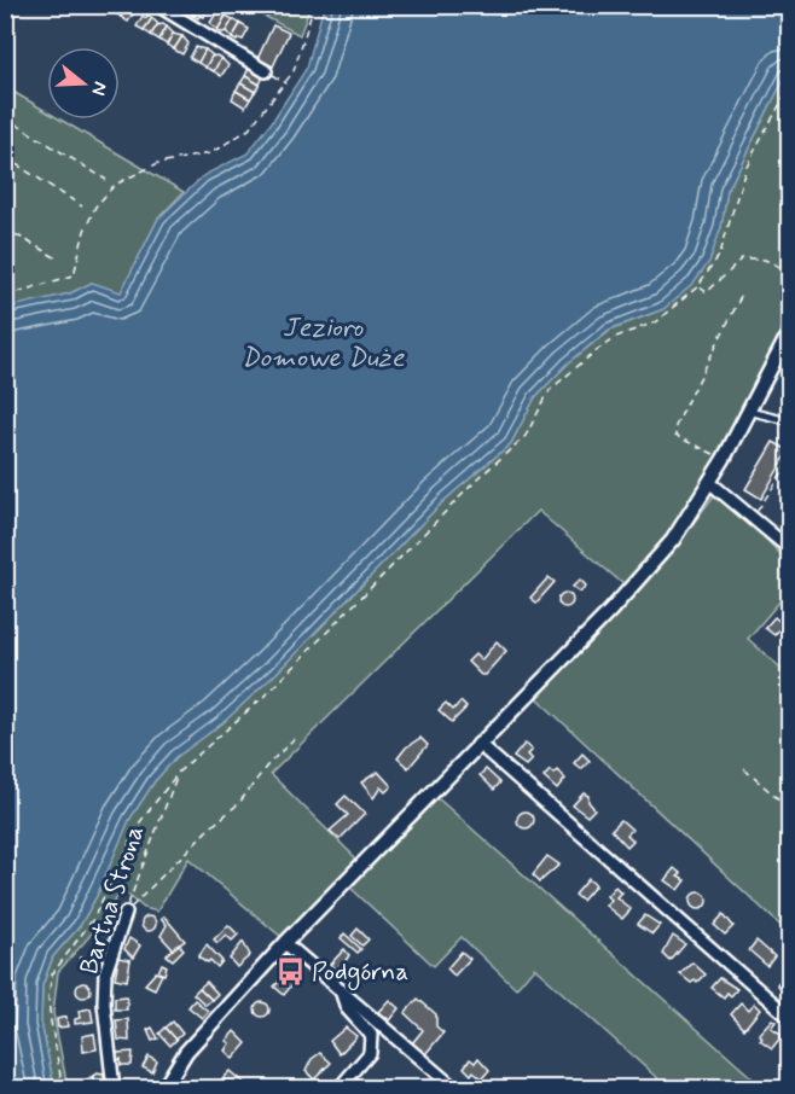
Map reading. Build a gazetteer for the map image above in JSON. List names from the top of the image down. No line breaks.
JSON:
{"streets":{"street":["Bartna Strona"]},"water":["Jezioro Domowe Duże"],"places":{"bus stop":["Podgórna"]},"north":"right"}
